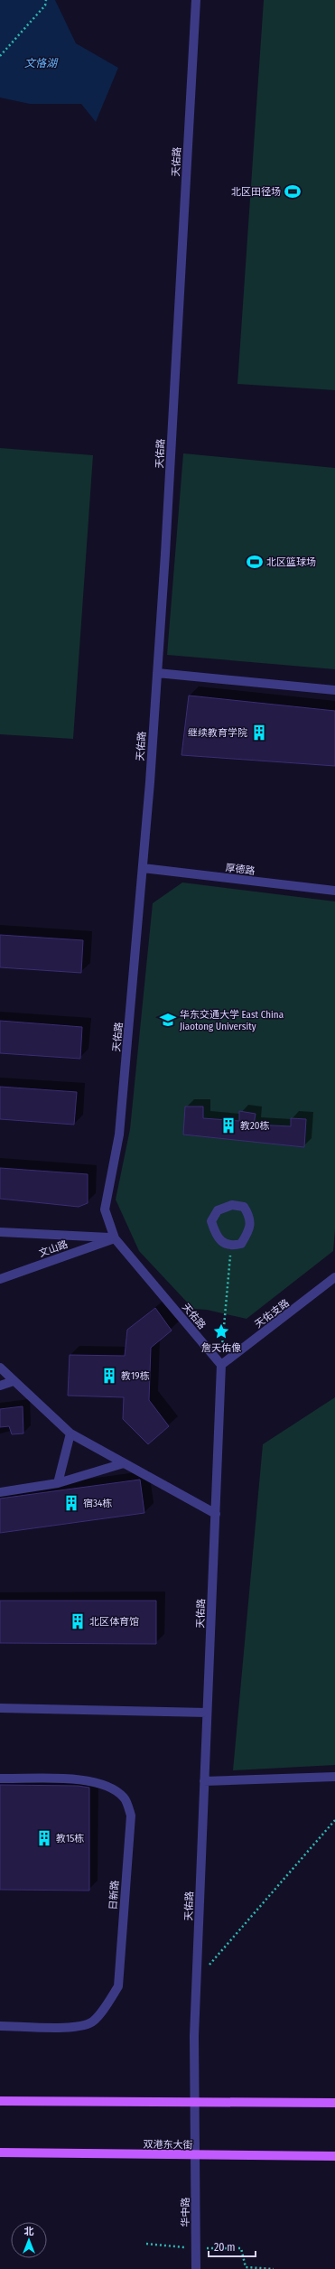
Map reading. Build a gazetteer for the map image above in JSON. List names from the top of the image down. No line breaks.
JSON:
{"streets":{"main road":["双港东大街"],"street":["天佑路","厚德路","文山路","天佑支路","日新路","华中路"]},"crossings":[["天佑路","厚德路"],["天佑路","文山路"],["天佑路","天佑支路"],["天佑路","华中路"],["双港东大街","华中路"]],"water":["文恪湖"],"places":{"sports":["北区田径场","北区篮球场"],"building":["继续教育学院","教20栋","教19栋","宿34栋","北区体育馆","教15栋"],"school or university":["华东交通大学 East China Jiaotong University"],"place":["詹天佑像"]},"scale_bar":"20 m","north":"top"}
